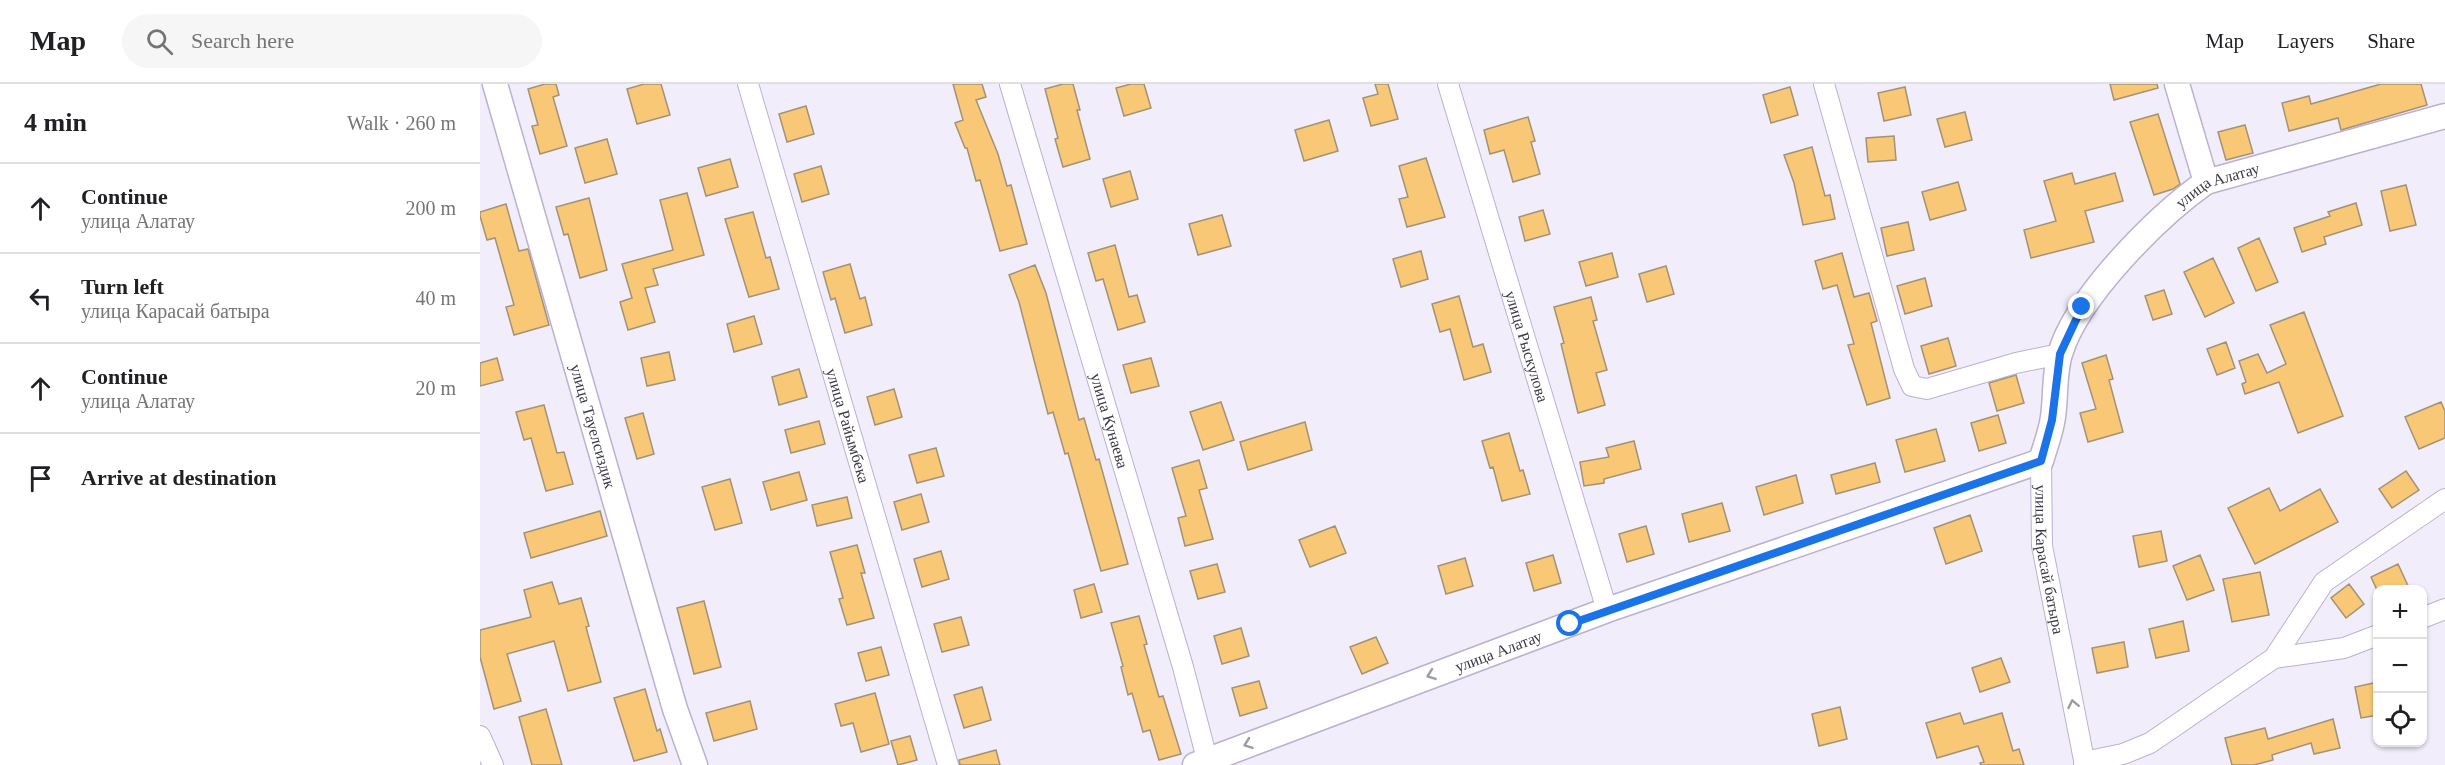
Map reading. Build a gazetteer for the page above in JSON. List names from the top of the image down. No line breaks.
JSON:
{"streets":{"street":["улица Алатау","улица Рыскулова","улица Кунаева","улица Тауелсиздик","улица Райымбека","улица Карасай батыра"]},"crossings":[["улица Алатау","улица Рыскулова"],["улица Алатау","улица Кунаева"],["улица Алатау","улица Карасай батыра"]],"one_way":["улица Карасай батыра"],"page":{"header":"Map","search":"Search here","nav":["Map","Layers","Share"],"heading":["4 min","Walk · 260 m"],"list":[["Continue","улица Алатау","200 m"],["Turn left","улица Карасай батыра","40 m"],["Continue","улица Алатау","20 m"],"Arrive at destination"],"map_buttons":["+","−"]}}
